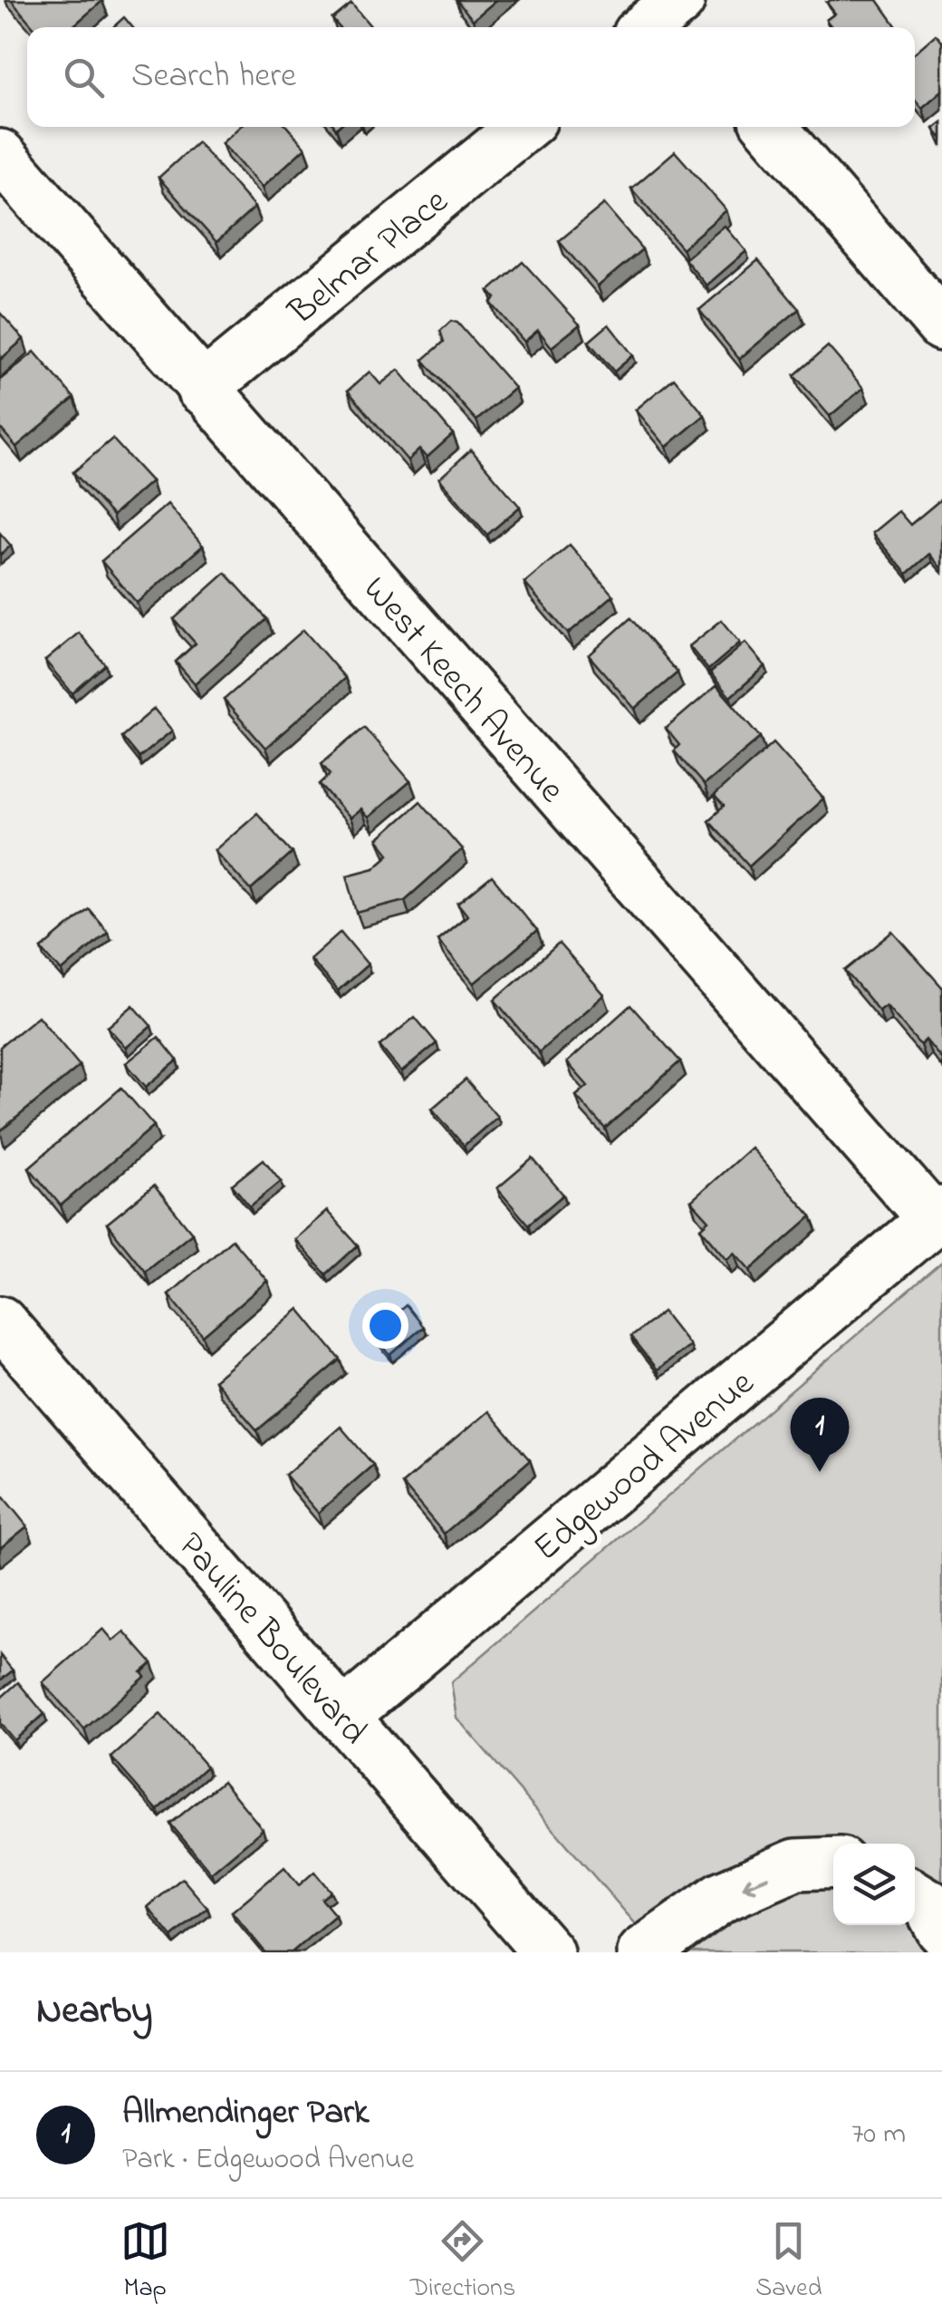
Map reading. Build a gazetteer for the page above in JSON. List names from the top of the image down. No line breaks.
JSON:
{"streets":{"street":["Belmar Place","West Keech Avenue","Edgewood Avenue","Pauline Boulevard"]},"crossings":[["Belmar Place","West Keech Avenue"],["West Keech Avenue","Edgewood Avenue"],["Edgewood Avenue","Pauline Boulevard"]],"page":{"search":"Search here","pins":"1","heading":"Nearby","list":[{"mark":"1","name":"Allmendinger Park","note":"Park · Edgewood Avenue","value":"70 m"}],"nav":["Map","Directions","Saved"]}}
